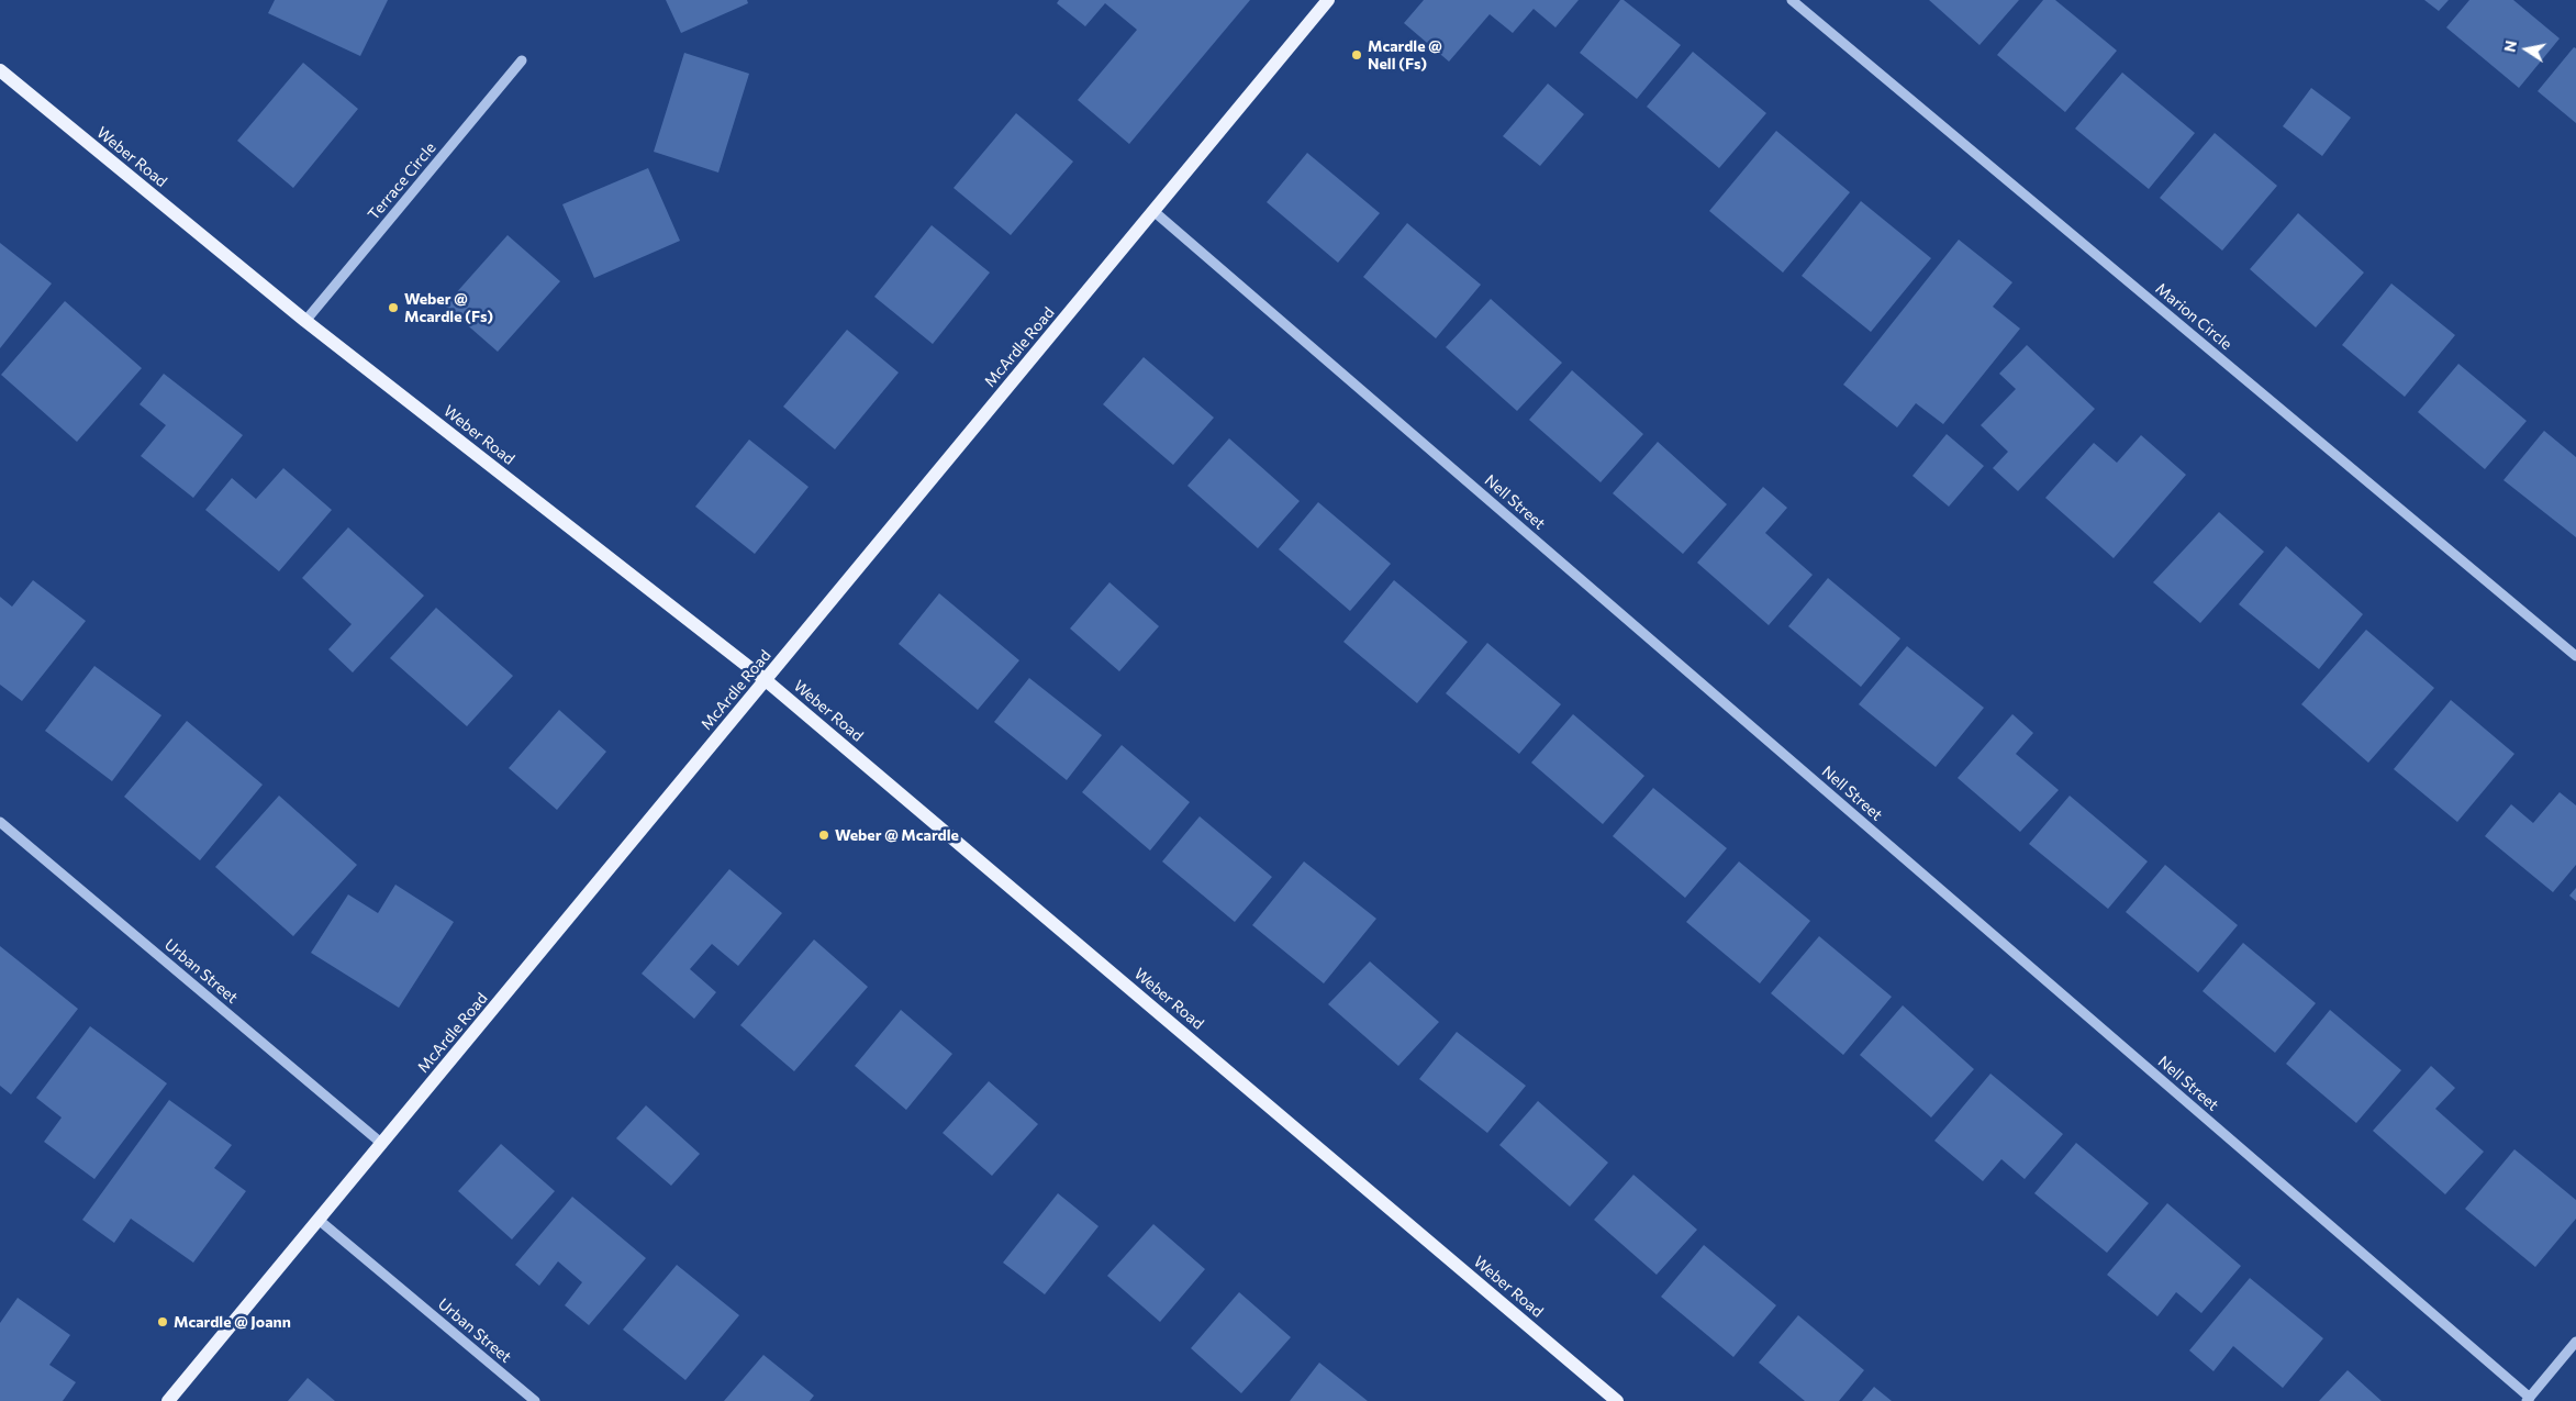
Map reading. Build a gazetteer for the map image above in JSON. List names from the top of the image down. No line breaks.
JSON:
{"streets":{"main road":["Weber Road","McArdle Road"],"street":["Terrace Circle","Marion Circle","Nell Street","Urban Street"]},"crossings":[["Weber Road","Terrace Circle"],["Weber Road","McArdle Road"],["McArdle Road","Nell Street"],["McArdle Road","Urban Street"]],"places":["Mcardle @ Nell (Fs)","Weber @ Mcardle (Fs)","Weber @ Mcardle","Mcardle @ Joann"],"north":"left"}
